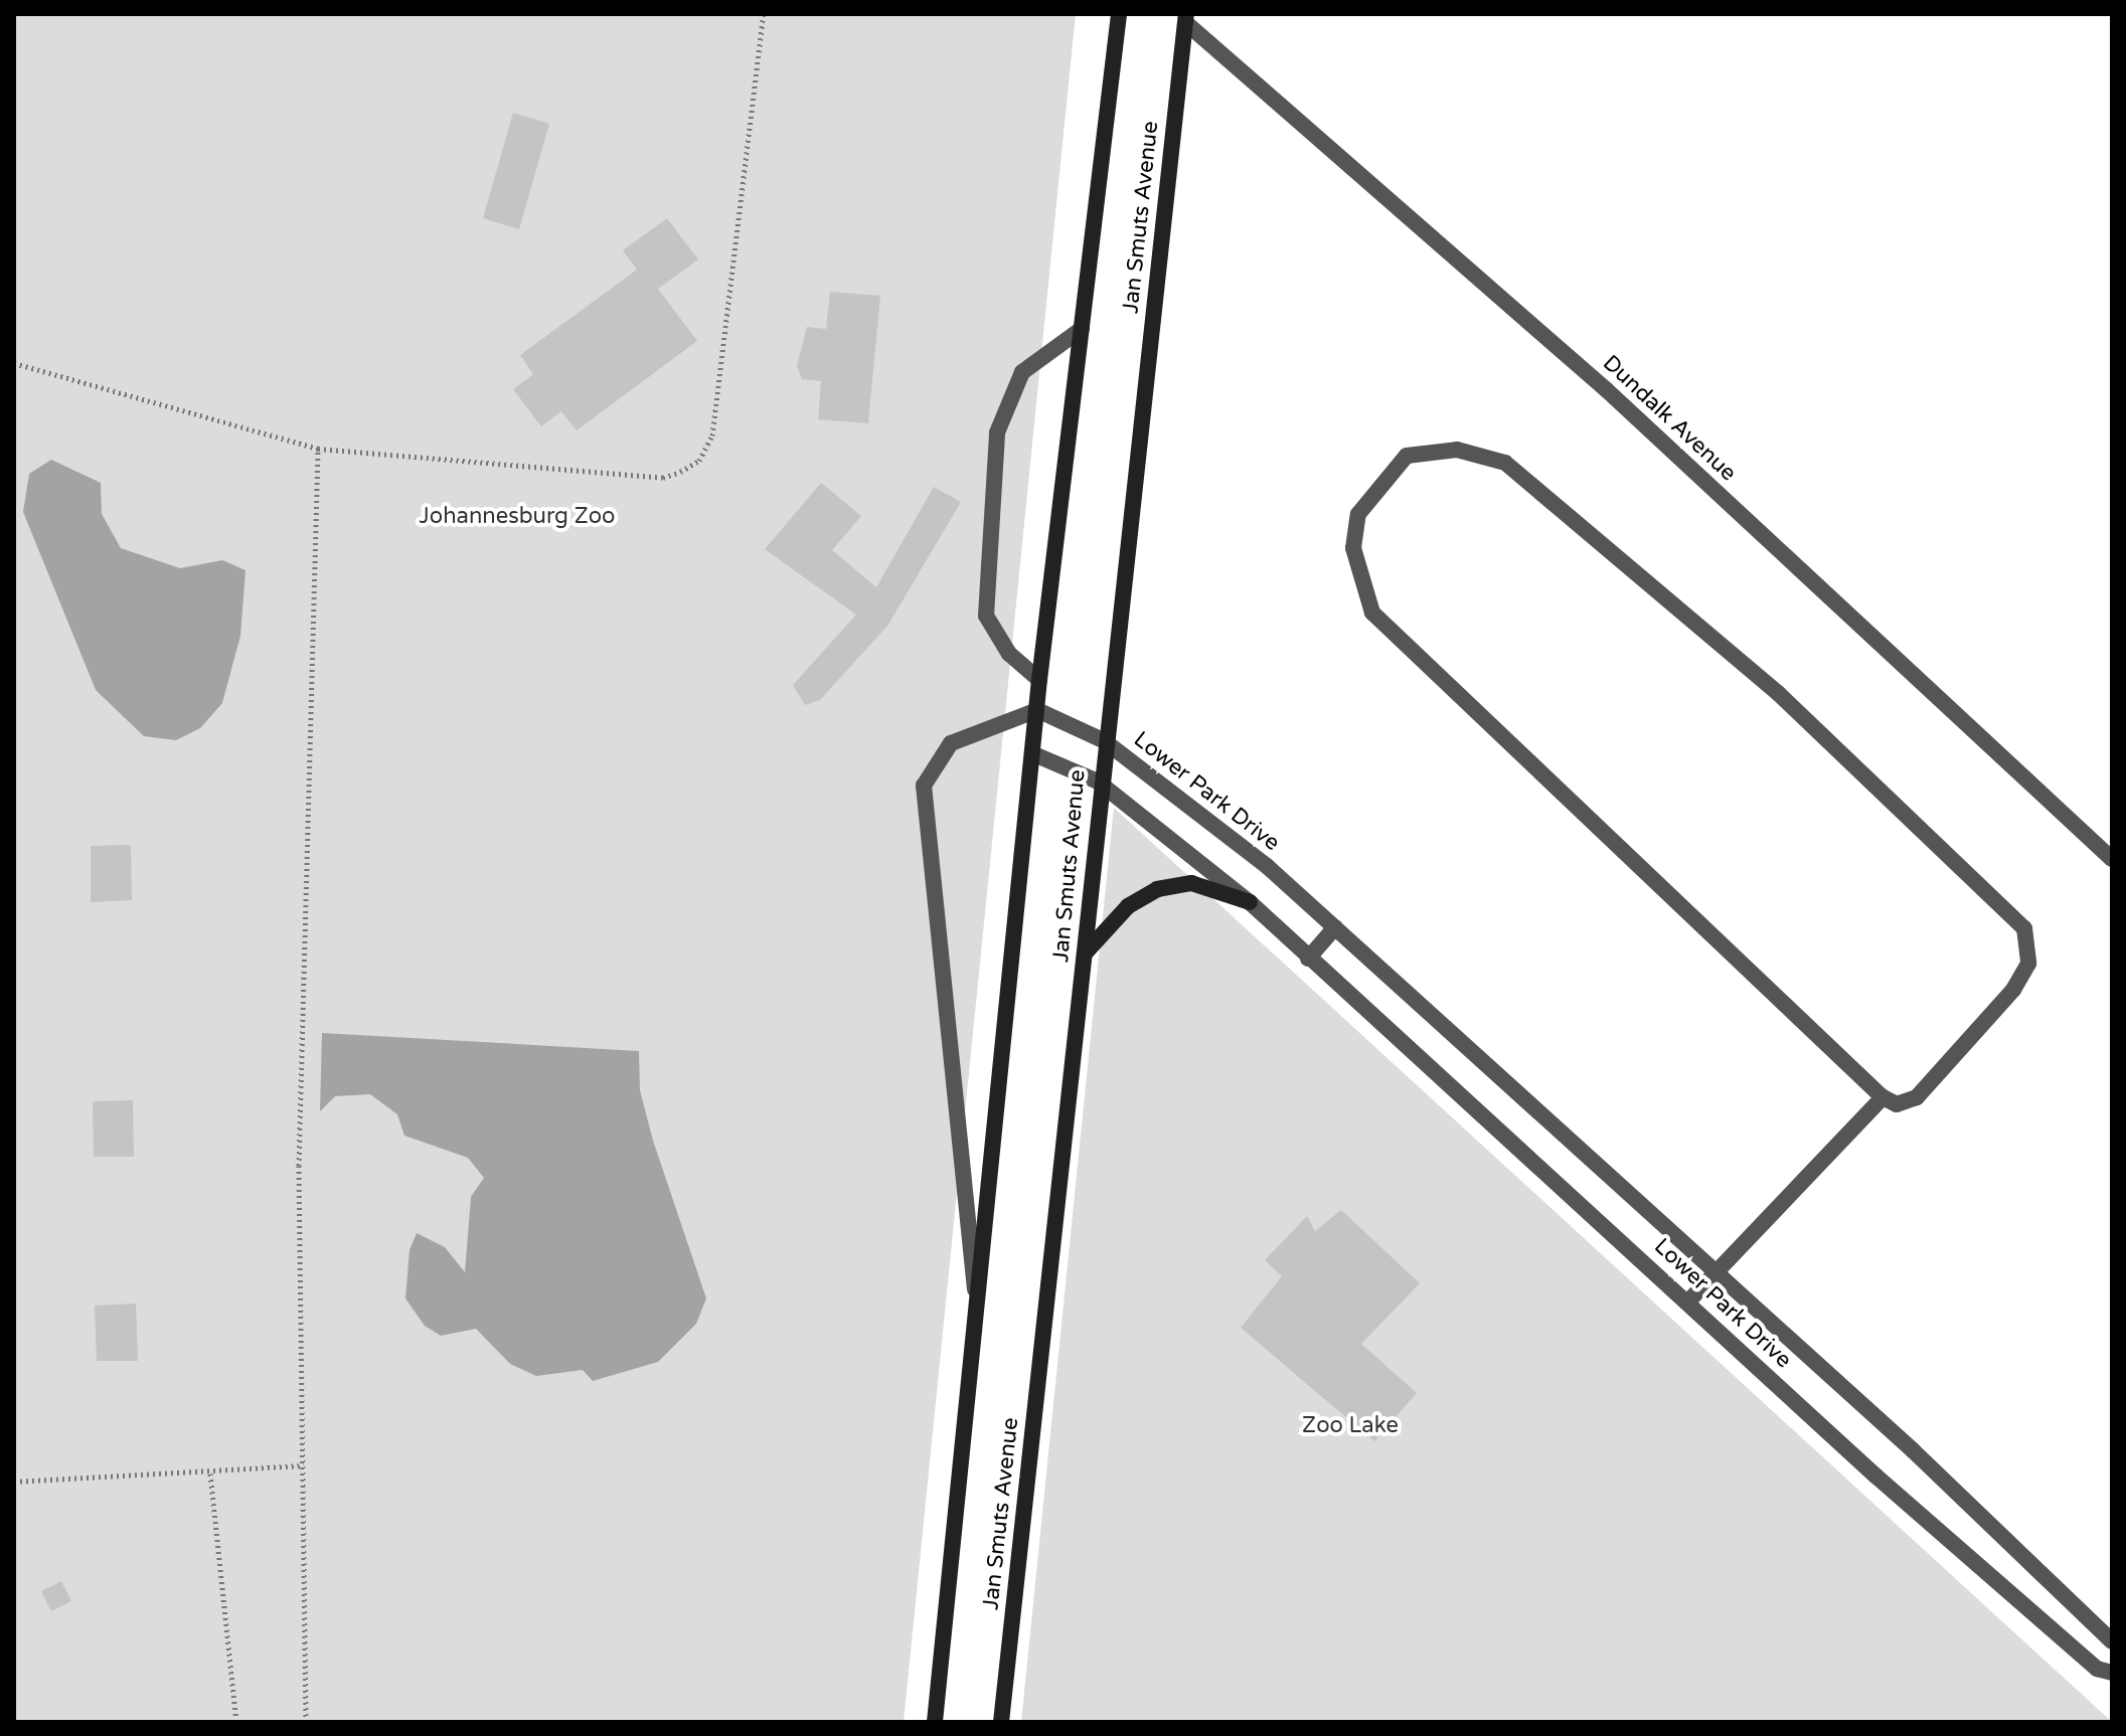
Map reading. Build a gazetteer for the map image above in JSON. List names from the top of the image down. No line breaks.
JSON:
{"streets":{"main road":["Jan Smuts Avenue"],"street":["Dundalk Avenue","Lower Park Drive"]},"crossings":[["Jan Smuts Avenue","Dundalk Avenue"],["Jan Smuts Avenue","Lower Park Drive"]],"parks":["Johannesburg Zoo","Zoo Lake"]}
